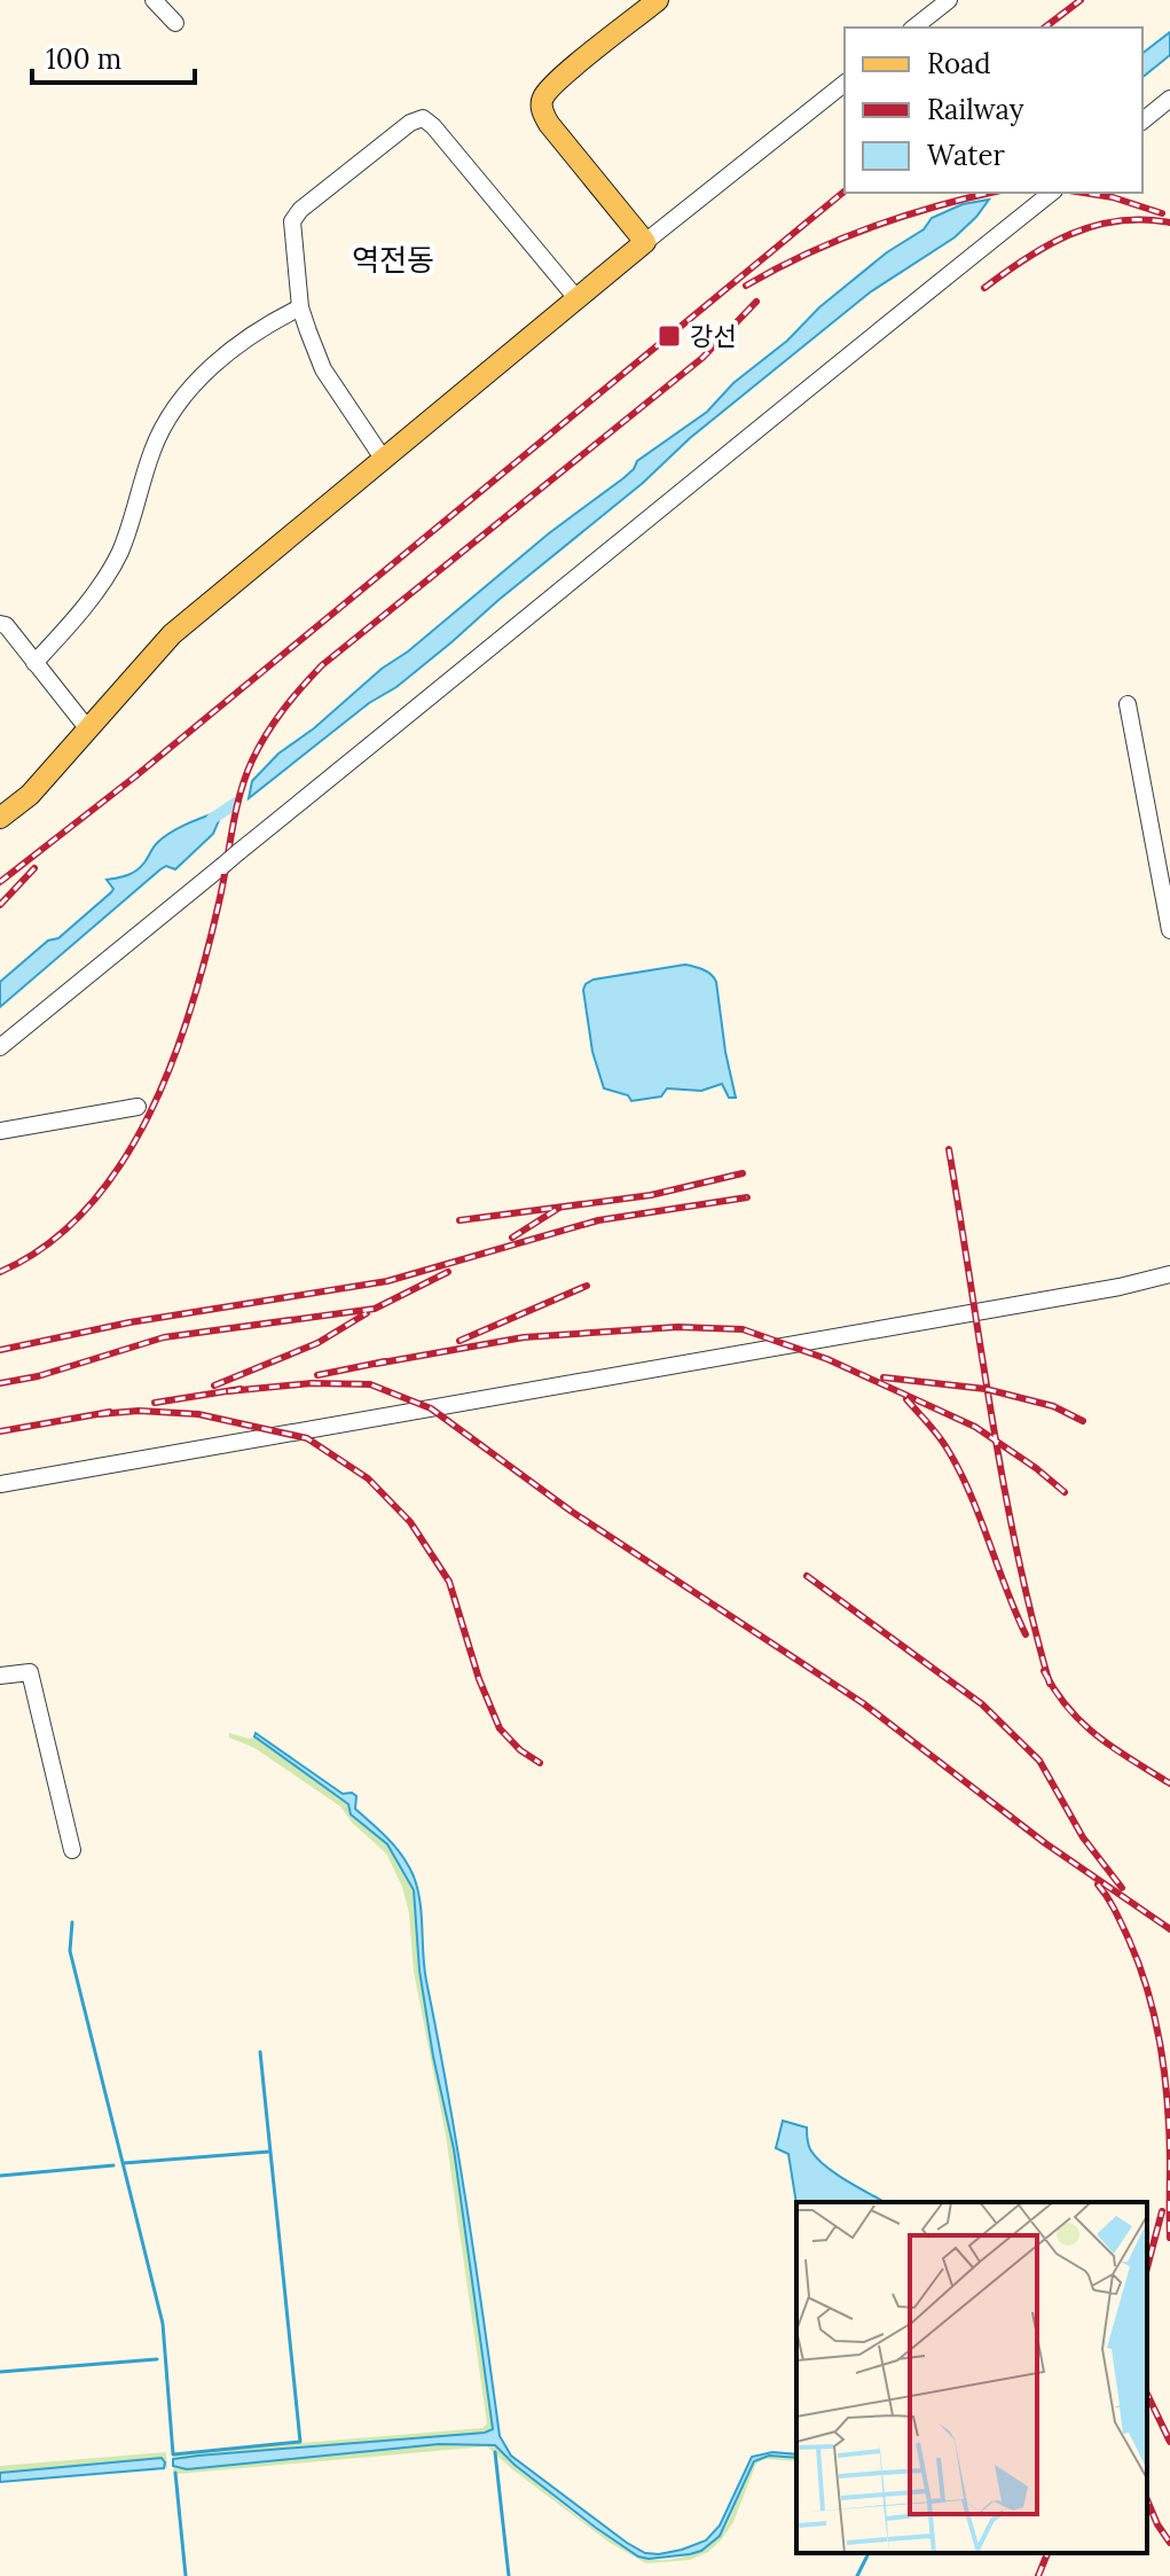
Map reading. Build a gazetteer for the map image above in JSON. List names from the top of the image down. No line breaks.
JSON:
{"districts":["역전동"],"places":{"transit":["강선"]},"legend":["Road","Railway","Water"],"scale_bar":"100 m"}
